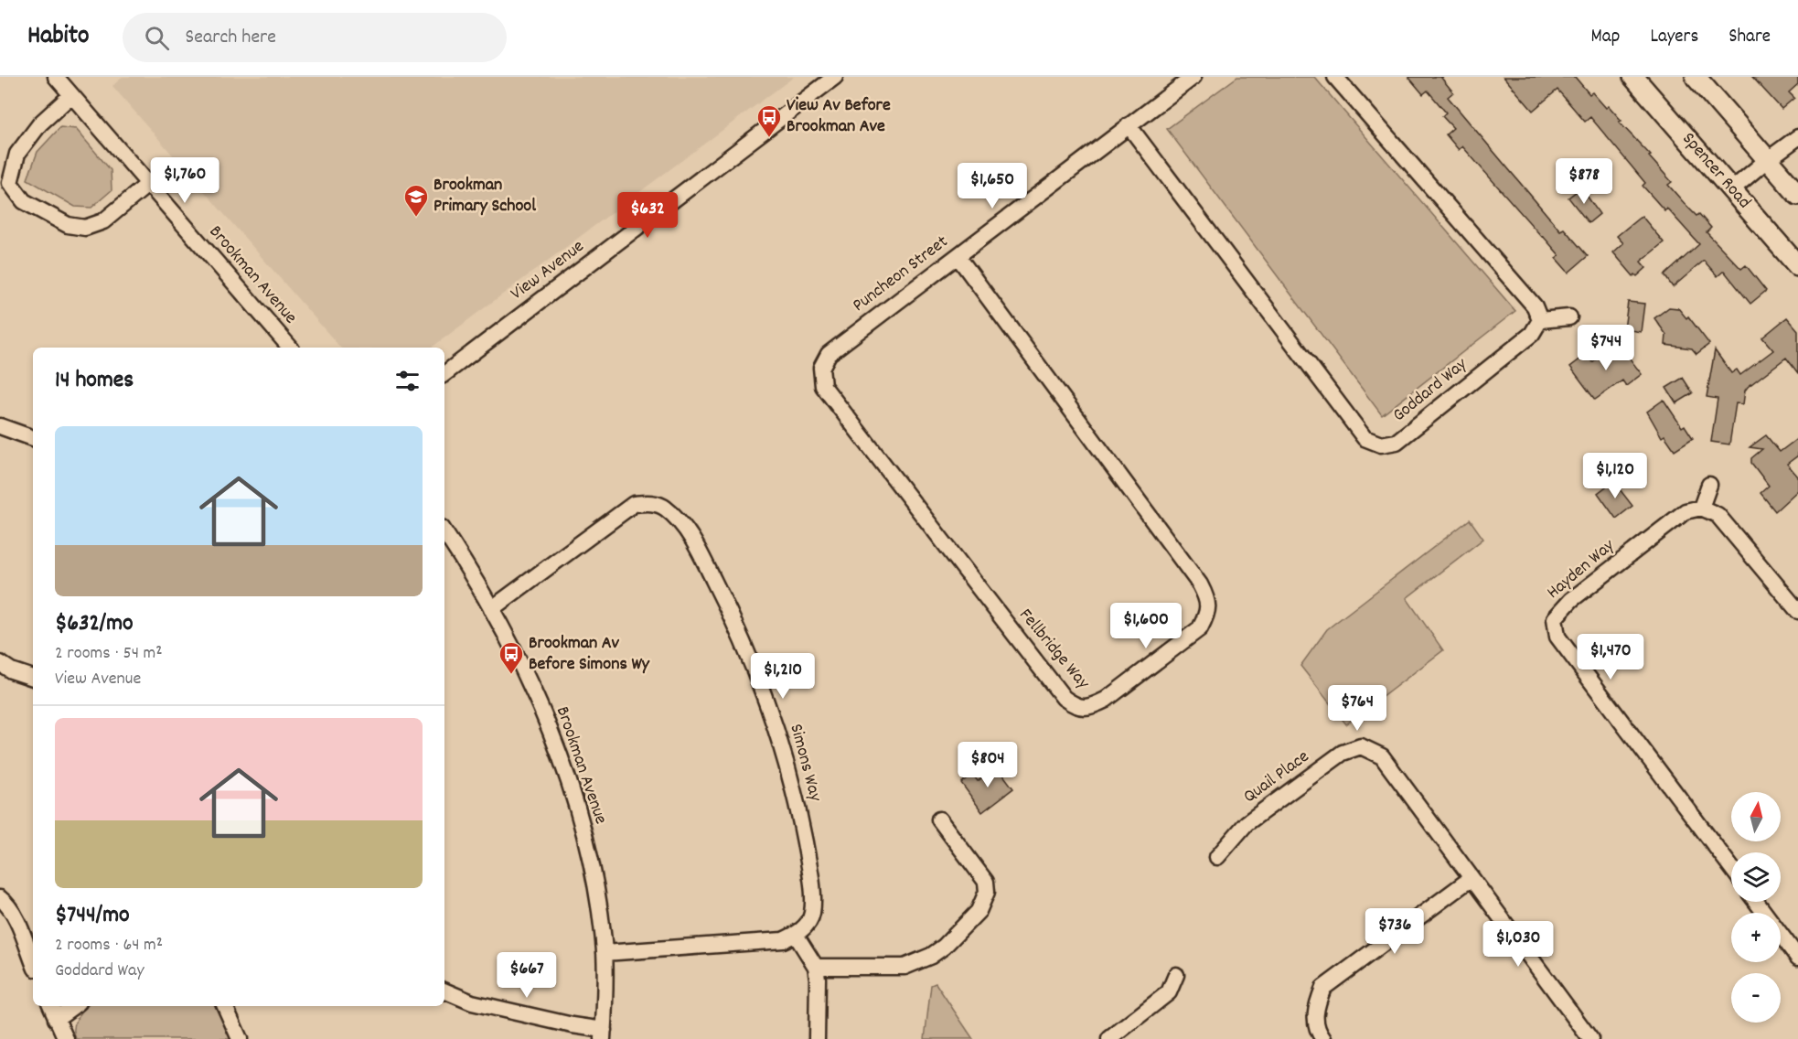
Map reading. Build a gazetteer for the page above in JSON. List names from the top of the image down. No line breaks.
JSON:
{"streets":{"main road":["Spencer Road"],"street":["View Avenue","Puncheon Street","Brookman Avenue","Goddard Way","Hayden Way","Fellbridge Way","Simons Way","Quail Place"]},"crossings":[["Puncheon Street","Goddard Way"],["Puncheon Street","Fellbridge Way"],["Brookman Avenue","Simons Way"]],"places":{"bus stop":["View Av Before Brookman Ave","Brookman Av Before Simons Wy"],"school or university":["Brookman Primary School"]},"north":"top","page":{"header":"Habito","search":"Search here","nav":["Map","Layers","Share"],"price":["$1,760","$878","$1,650","$632","$744","$1,120","$1,600","$1,470","$1,210","$764","$804","$736","$1,030","$667"],"heading":"14 homes","list":[{"name":"$632/mo","note":"2 rooms · 54 m² · View Avenue"},{"name":"$744/mo","note":"2 rooms · 64 m² · Goddard Way"}],"map_buttons":["+","−"]}}
